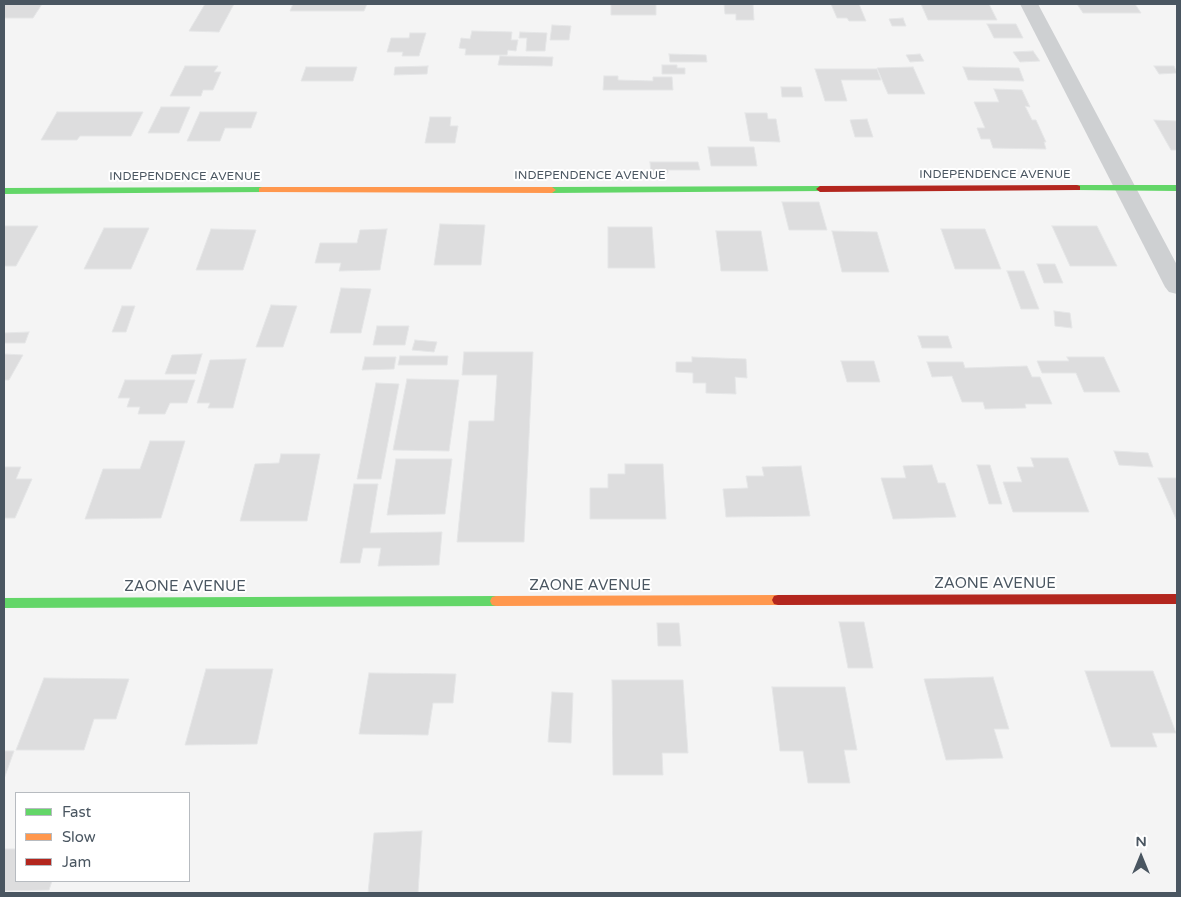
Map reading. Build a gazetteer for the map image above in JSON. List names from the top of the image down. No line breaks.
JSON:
{"streets":{"street":["INDEPENDENCE AVENUE","ZAONE AVENUE"]},"legend":["Fast","Slow","Jam"],"north":"top"}
